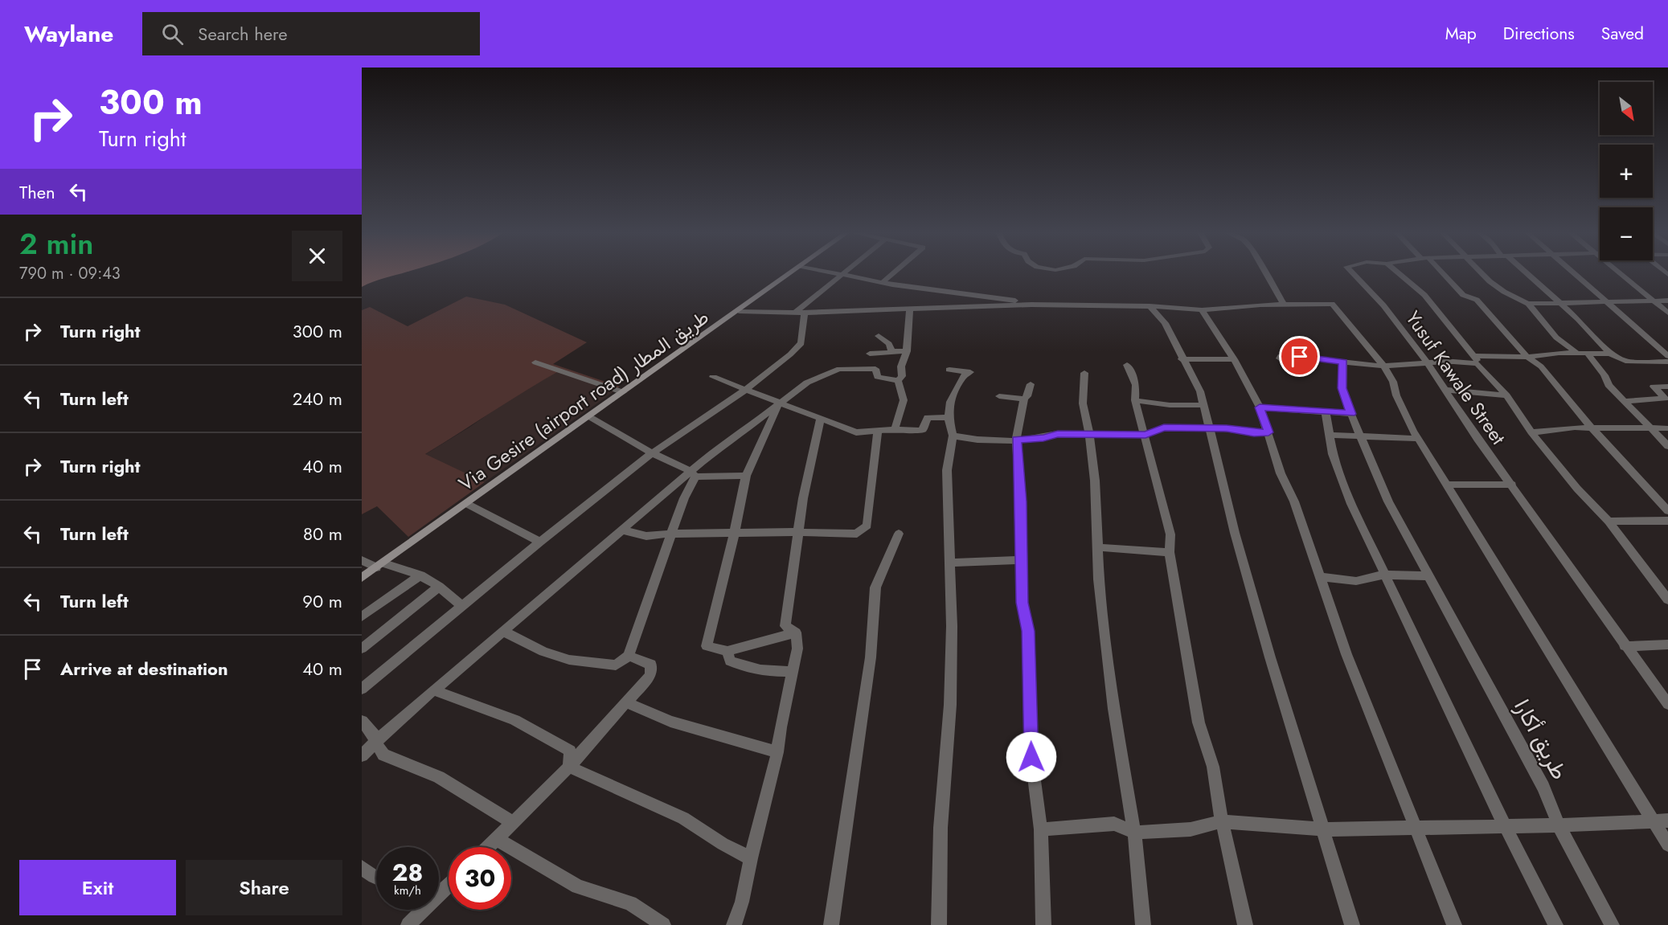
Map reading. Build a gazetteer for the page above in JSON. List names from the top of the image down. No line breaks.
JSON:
{"streets":{"main road":["Via Gesire (airport road) طريق المطار"],"street":["Yusuf Kawale Street","طريق أكارا"]},"north":"bottom right","page":{"header":"Waylane","search":"Search here","nav":["Map","Directions","Saved"],"turn":["300 m","Turn right"],"map_buttons":["+","−"],"then":"Then","heading":["2 min","790 m · 09:43"],"list":[{"name":"Turn right","value":"300 m"},{"name":"Turn left","value":"240 m"},{"name":"Turn right","value":"40 m"},{"name":"Turn left","value":"80 m"},{"name":"Turn left","value":"90 m"},{"name":"Arrive at destination","value":"40 m"}],"speed":"28 km/h","limit":"30","buttons":["Exit","Share"]}}
